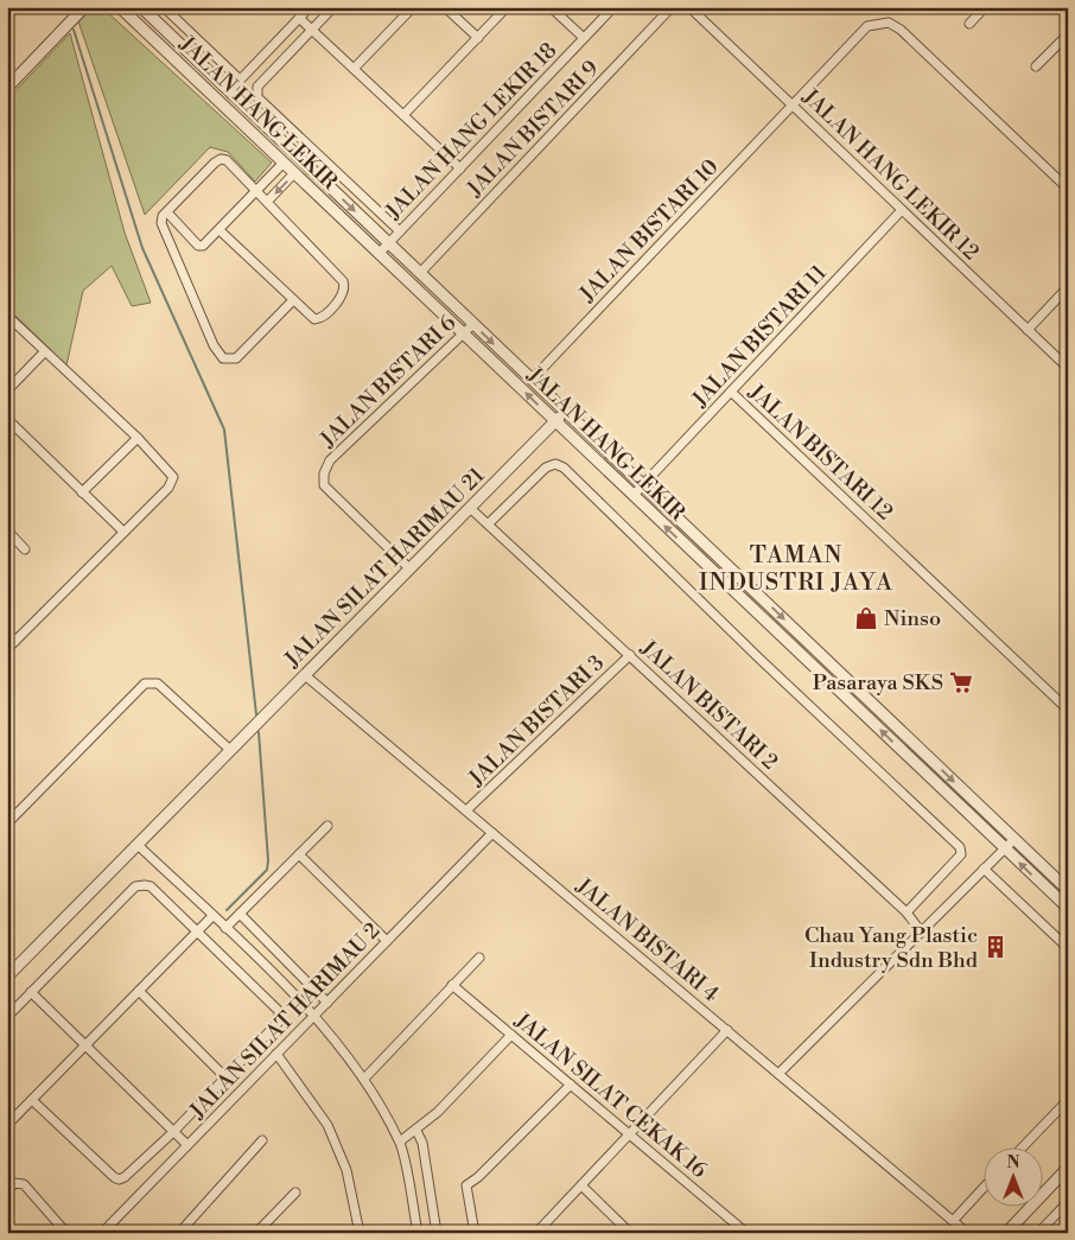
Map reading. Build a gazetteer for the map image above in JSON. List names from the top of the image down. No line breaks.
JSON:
{"streets":{"street":["JALAN HANG LEKIR","JALAN BISTARI 9","JALAN HANG LEKIR 18","JALAN HANG LEKIR 12","JALAN BISTARI 10","JALAN BISTARI 11","JALAN BISTARI 6","JALAN BISTARI 12","JALAN SILAT HARIMAU 21","JALAN BISTARI 2","JALAN BISTARI 3","JALAN BISTARI 4","JALAN SILAT HARIMAU 2","JALAN SILAT CEKAK 16"]},"crossings":[["JALAN HANG LEKIR","JALAN BISTARI 9"],["JALAN HANG LEKIR","JALAN HANG LEKIR 18"],["JALAN HANG LEKIR","JALAN BISTARI 10"],["JALAN HANG LEKIR","JALAN BISTARI 11"],["JALAN HANG LEKIR","JALAN BISTARI 6"],["JALAN HANG LEKIR","JALAN SILAT HARIMAU 21"],["JALAN HANG LEKIR 12","JALAN BISTARI 10"],["JALAN HANG LEKIR 12","JALAN BISTARI 11"],["JALAN BISTARI 11","JALAN BISTARI 12"],["JALAN BISTARI 6","JALAN SILAT HARIMAU 21"],["JALAN SILAT HARIMAU 21","JALAN BISTARI 2"],["JALAN SILAT HARIMAU 21","JALAN BISTARI 4"],["JALAN BISTARI 2","JALAN BISTARI 3"],["JALAN BISTARI 3","JALAN BISTARI 4"],["JALAN BISTARI 4","JALAN SILAT HARIMAU 2"]],"districts":["TAMAN INDUSTRI JAYA"],"places":{"shop":["Ninso"],"supermarket":["Pasaraya SKS"],"building":["Chau Yang Plastic Industry Sdn Bhd"]},"north":"top"}
